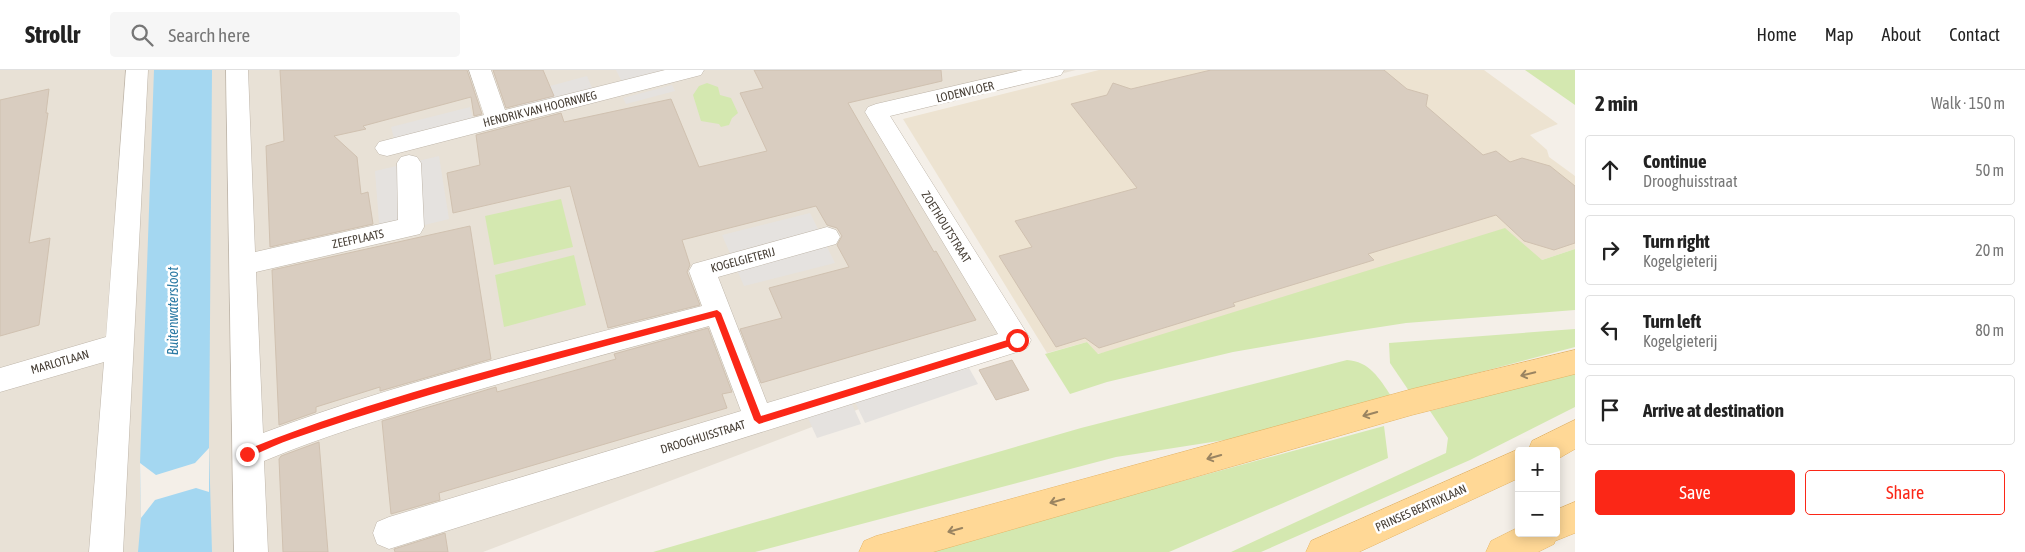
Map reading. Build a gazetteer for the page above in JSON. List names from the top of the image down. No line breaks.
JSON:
{"streets":{"main road":["PRINSES BEATRIXLAAN"],"street":["LODENVLOER","HENDRIK VAN HOORNWEG","ZOETHOUTSTRAAT","ZEEFPLAATS","KOGELGIETERIJ","MARLOTLAAN","DROOGHUISSTRAAT"]},"crossings":[["LODENVLOER","ZOETHOUTSTRAAT"],["ZOETHOUTSTRAAT","DROOGHUISSTRAAT"],["KOGELGIETERIJ","DROOGHUISSTRAAT"]],"water":["Buitenwatersloot"],"page":{"header":"Strollr","search":"Search here","nav":["Home","Map","About","Contact"],"heading":["2 min","Walk · 150 m"],"list":[["Continue","Drooghuisstraat","50 m"],["Turn right","Kogelgieterij","20 m"],["Turn left","Kogelgieterij","80 m"],"Arrive at destination"],"map_buttons":["+","−"],"buttons":["Save","Share"]}}
